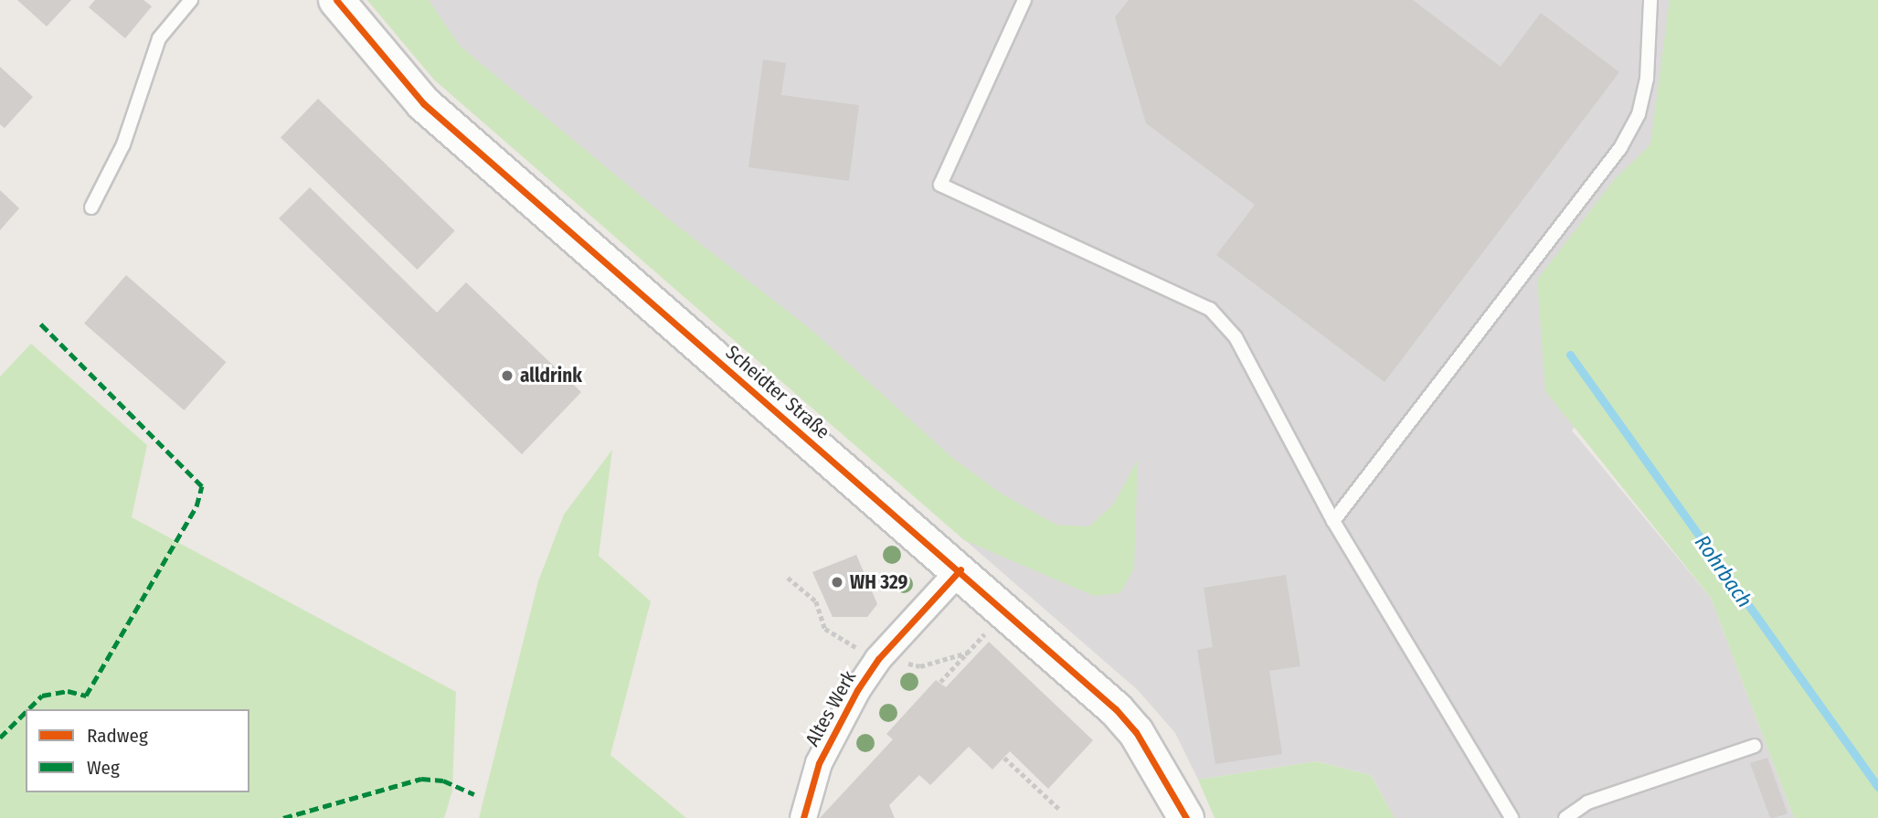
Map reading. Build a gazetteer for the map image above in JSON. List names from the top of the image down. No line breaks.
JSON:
{"streets":{"main road":["Scheidter Straße"],"street":["Altes Werk"]},"crossings":[["Scheidter Straße","Altes Werk"]],"water":["Rohrbach"],"places":["alldrink","WH 329"],"legend":["Radweg","Weg"]}
